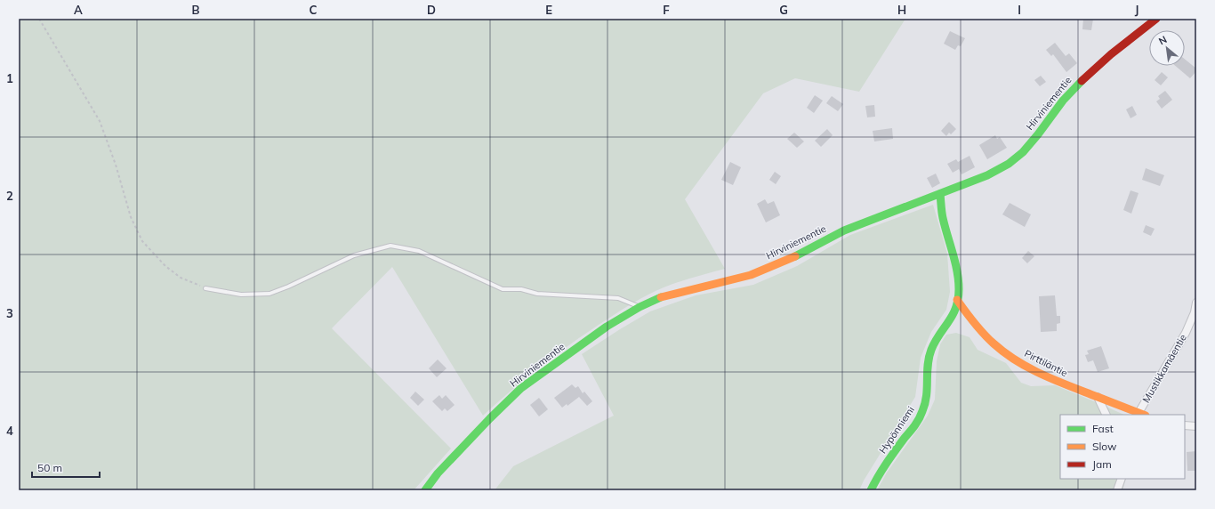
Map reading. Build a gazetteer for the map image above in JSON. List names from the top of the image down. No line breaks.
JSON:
{"streets":{"street":["Hirviniementie","Pirttiläntie","Mustikkamäentie","Hypönniemi"]},"crossings":[["Hirviniementie","Hypönniemi"],["Pirttiläntie","Mustikkamäentie"],["Pirttiläntie","Hypönniemi"]],"legend":["Fast","Slow","Jam"],"scale_bar":"50 m","north":"top left","grid":{"columns":["A","B","C","D","E","F","G","H","I","J"],"rows":["1","2","3","4"]}}
